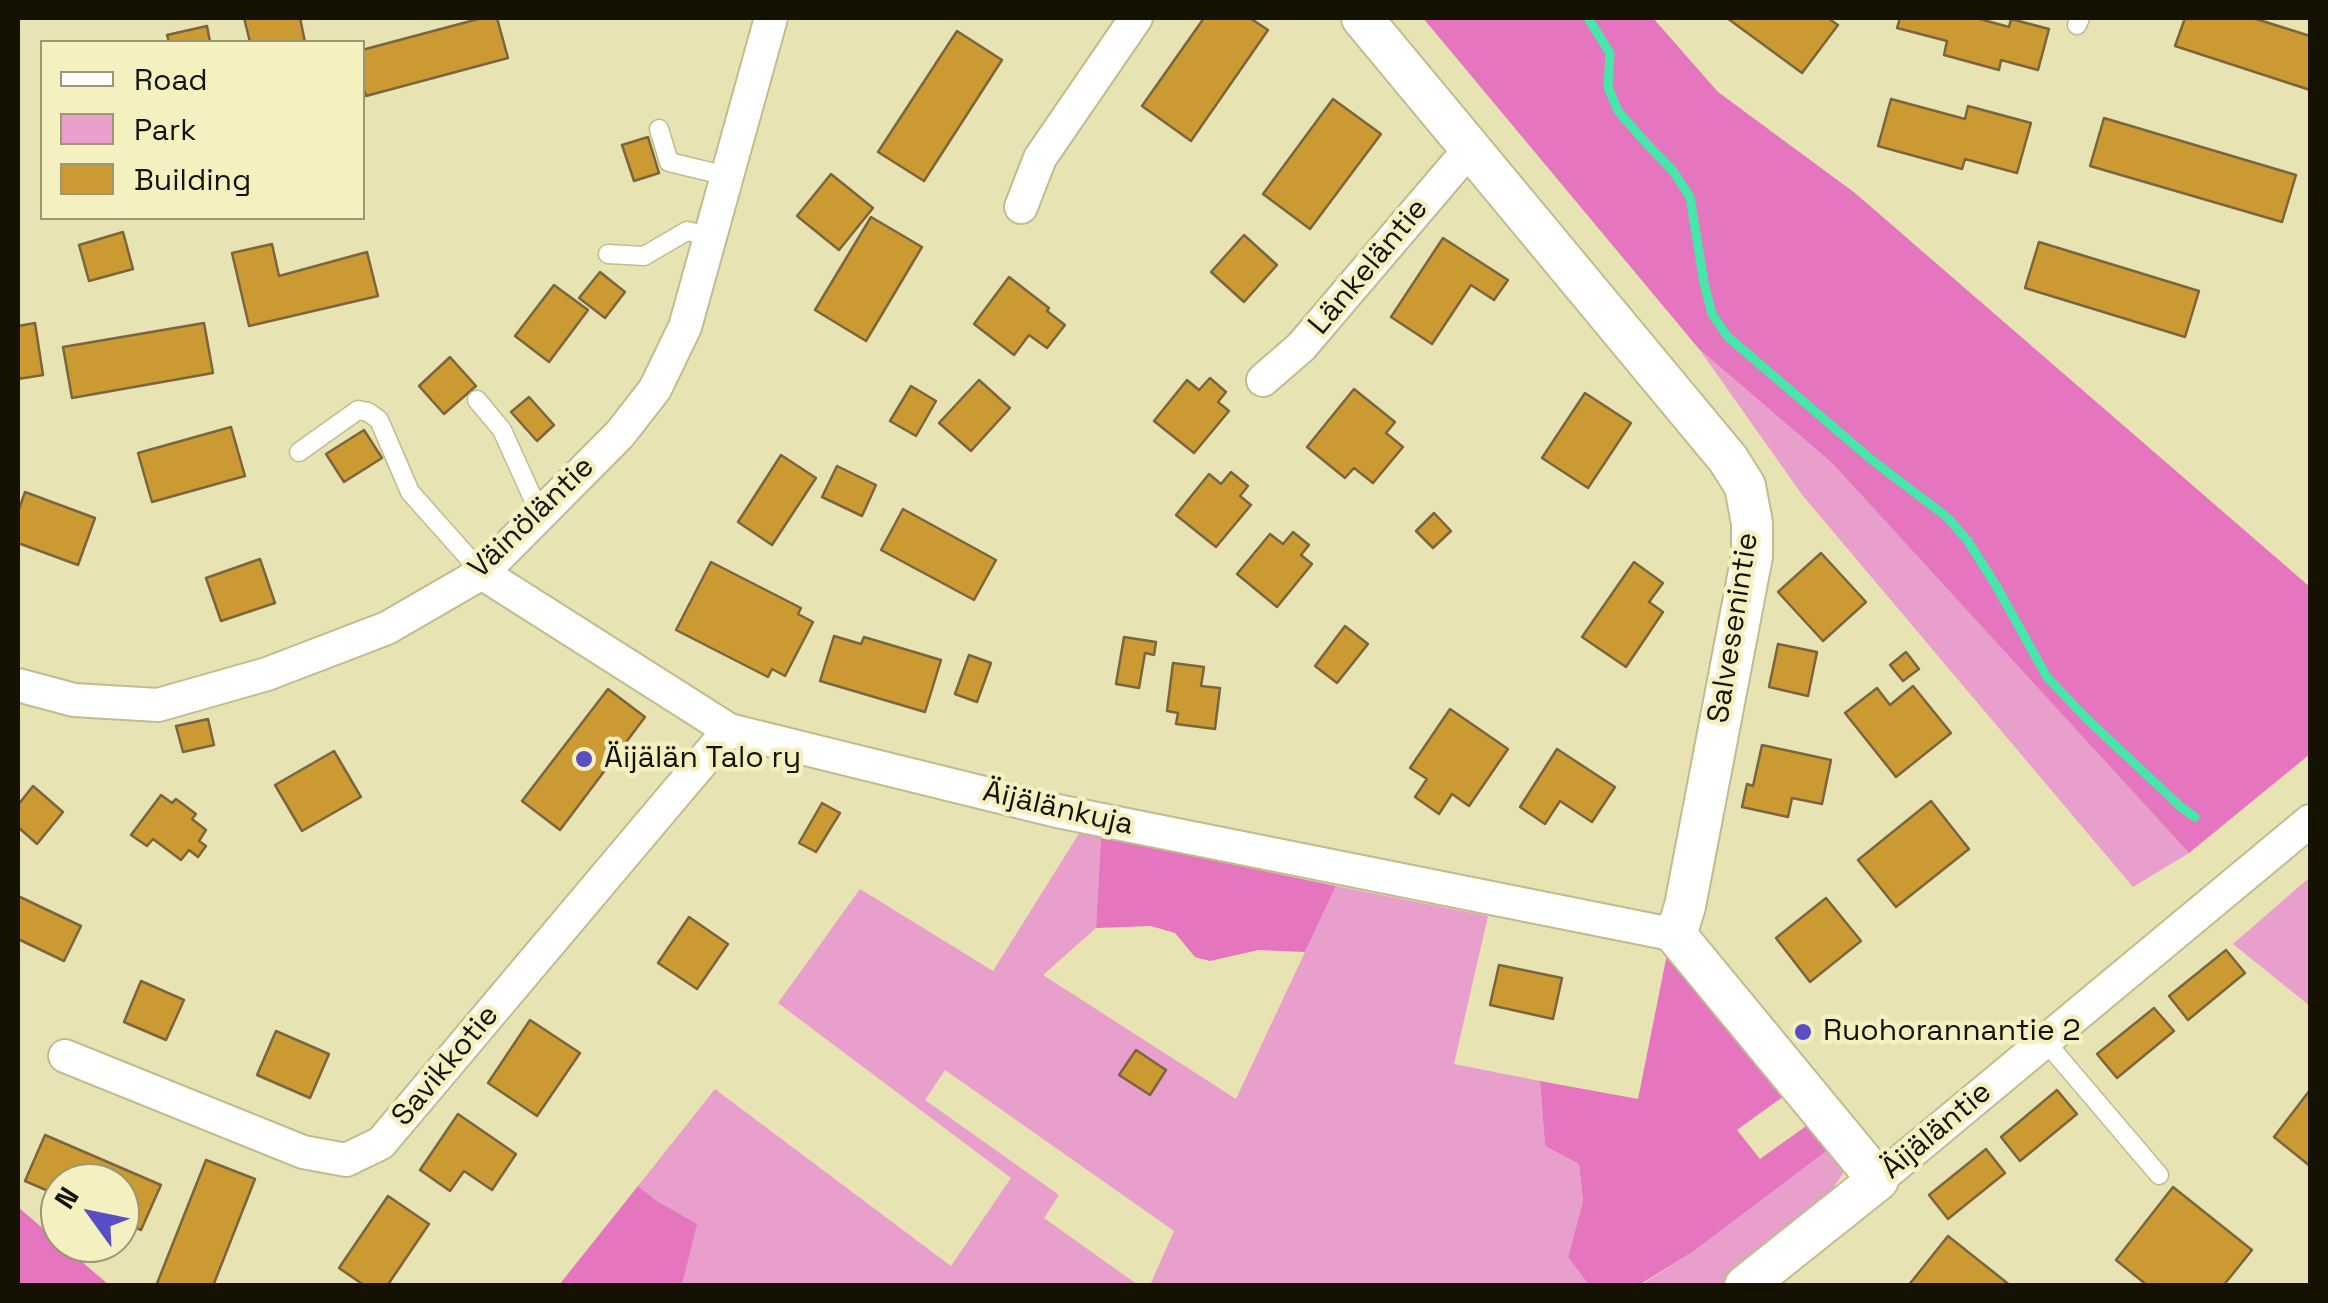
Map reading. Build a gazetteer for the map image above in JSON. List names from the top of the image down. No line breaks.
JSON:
{"streets":{"street":["Länkeläntie","Väinöläntie","Salvesenintie","Äijälänkuja","Savikkotie","Äijäläntie"]},"crossings":[["Länkeläntie","Salvesenintie"],["Väinöläntie","Äijälänkuja"],["Salvesenintie","Äijälänkuja"],["Äijälänkuja","Savikkotie"]],"places":["Äijälän Talo ry","Ruohorannantie 2"],"legend":["Road","Park","Building"],"north":"top left"}
